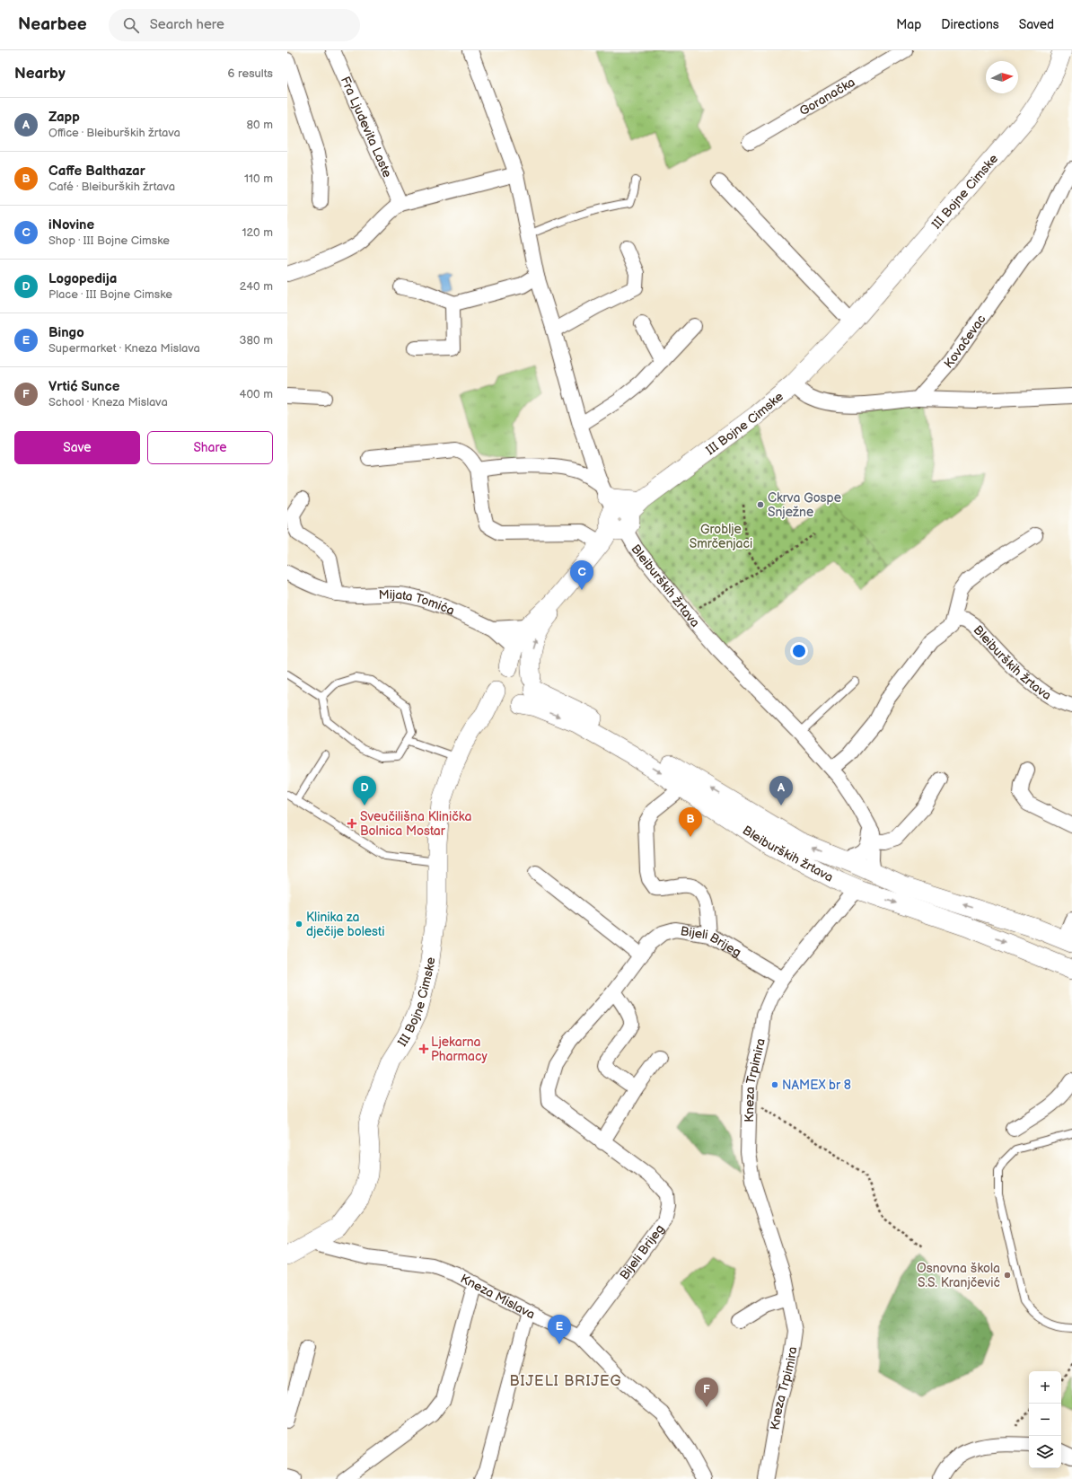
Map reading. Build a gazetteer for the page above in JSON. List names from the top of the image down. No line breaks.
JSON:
{"streets":{"street":["Goranačka","Fra Ljudevita Laste","III Bojne Cimske","Kovačevac","Bleiburških žrtava","Mijata Tomića","Bijeli Brijeg","Kneza Trpimira","Kneza Mislava"]},"crossings":[["III Bojne Cimske","Bleiburških žrtava"],["III Bojne Cimske","Mijata Tomića"],["III Bojne Cimske","Kneza Mislava"],["Bleiburških žrtava","Kneza Trpimira"],["Bijeli Brijeg","Kneza Trpimira"],["Bijeli Brijeg","Kneza Mislava"]],"districts":["BIJELI BRIJEG"],"parks":["Groblje Smrčenjaci"],"places":{"other":["Ckrva Gospe Snježne","Klinika za dječije bolesti","NAMEX br 8","Osnovna škola S.S. Kranjčević"],"health":["Sveučilišna Klinička Bolnica Mostar","Ljekarna Pharmacy"]},"north":"right","page":{"header":"Nearbee","search":"Search here","nav":["Map","Directions","Saved"],"heading":["Nearby","6 results"],"list":[{"mark":"A","name":"Zapp","note":"Office · Bleiburških žrtava","value":"80 m"},{"mark":"B","name":"Caffe Balthazar","note":"Café · Bleiburških žrtava","value":"110 m"},{"mark":"C","name":"iNovine","note":"Shop · III Bojne Cimske","value":"120 m"},{"mark":"D","name":"Logopedija","note":"Place · III Bojne Cimske","value":"240 m"},{"mark":"E","name":"Bingo","note":"Supermarket · Kneza Mislava","value":"380 m"},{"mark":"F","name":"Vrtić Sunce","note":"School · Kneza Mislava","value":"400 m"}],"buttons":["Save","Share"],"pins":["C","A","D","B","E","F"],"map_buttons":["+","−"]}}
